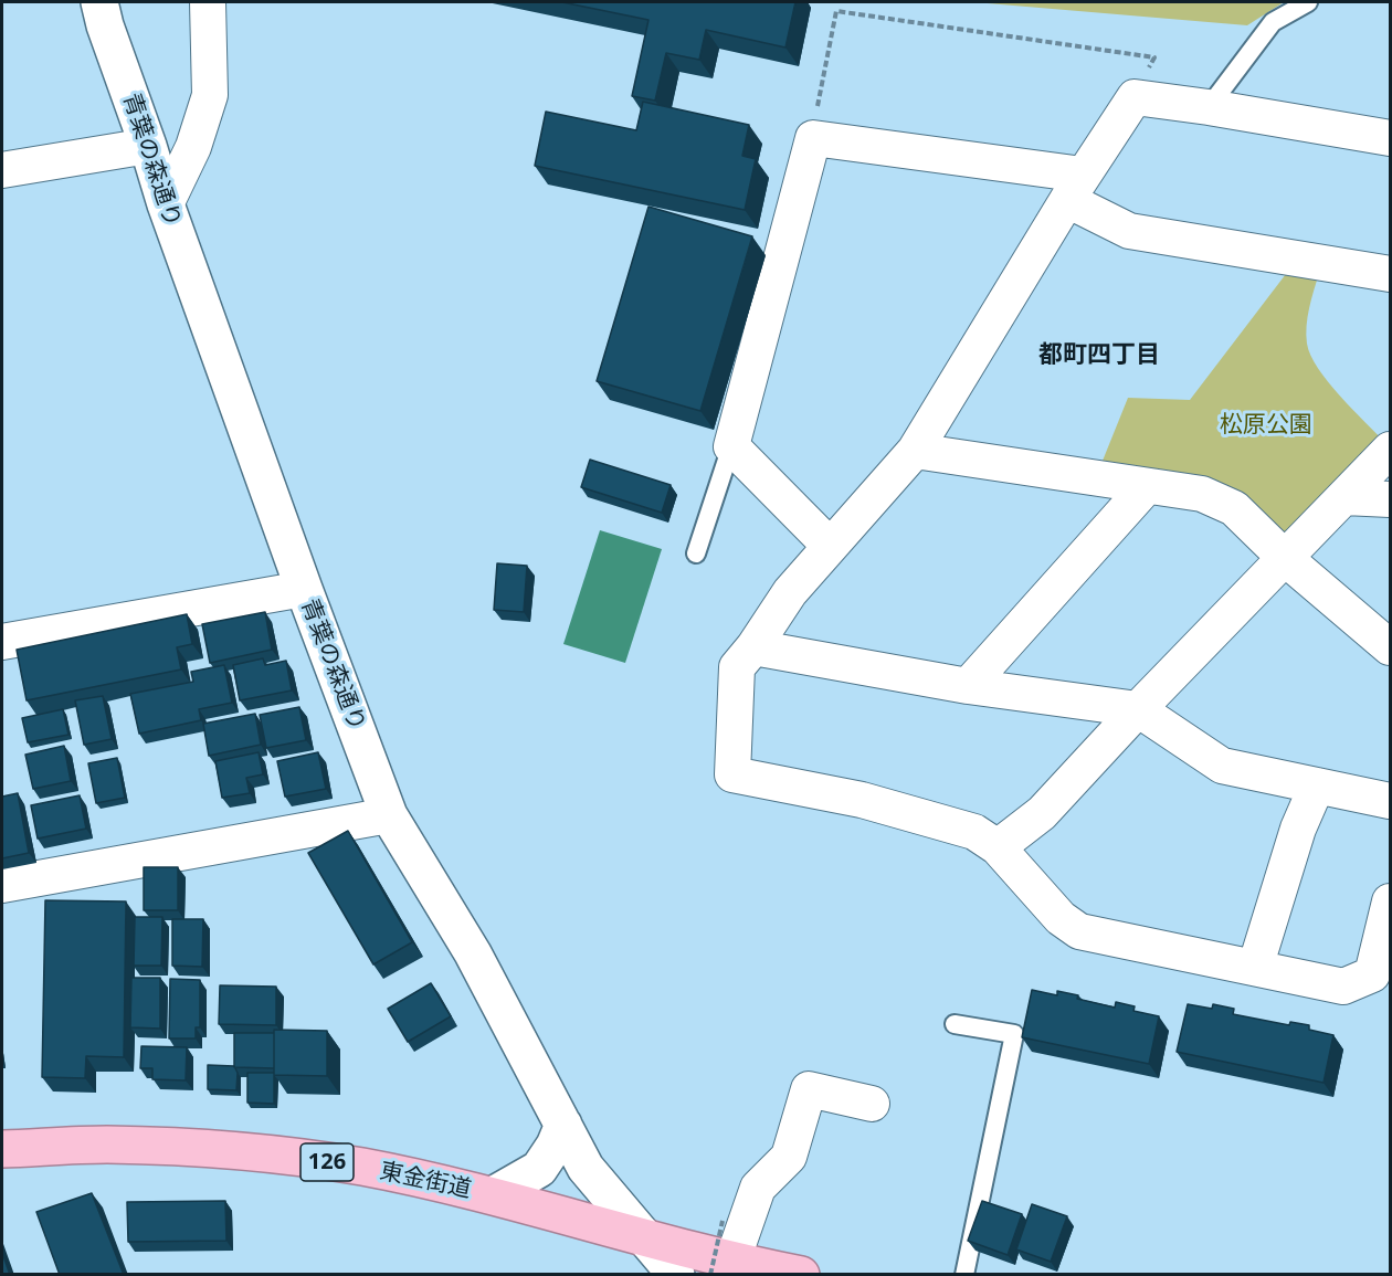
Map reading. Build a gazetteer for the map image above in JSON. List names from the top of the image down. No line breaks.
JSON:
{"streets":{"highway":["126","東金街道"],"street":["青葉の森通り"]},"crossings":[["青葉の森通り","東金街道"]],"districts":["都町四丁目"],"parks":["松原公園"]}
